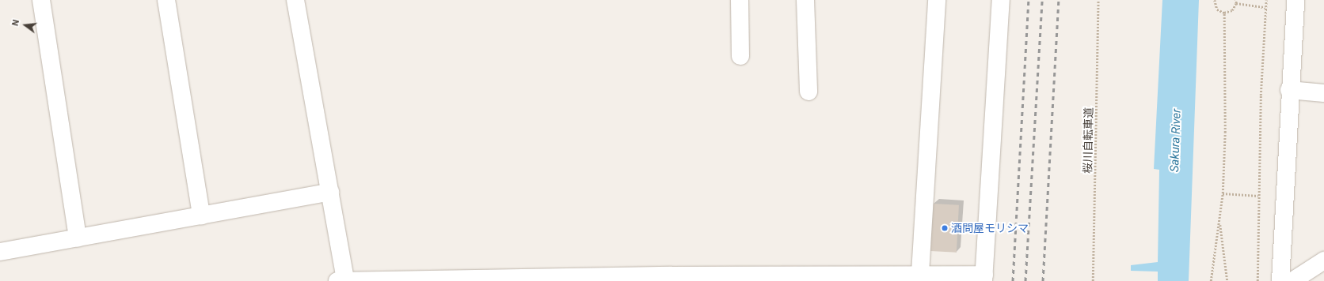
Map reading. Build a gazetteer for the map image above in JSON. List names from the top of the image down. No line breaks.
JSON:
{"streets":{"path":["桜川自転車道"]},"water":["Sakura River"],"places":["酒問屋モリシマ"],"north":"left"}
